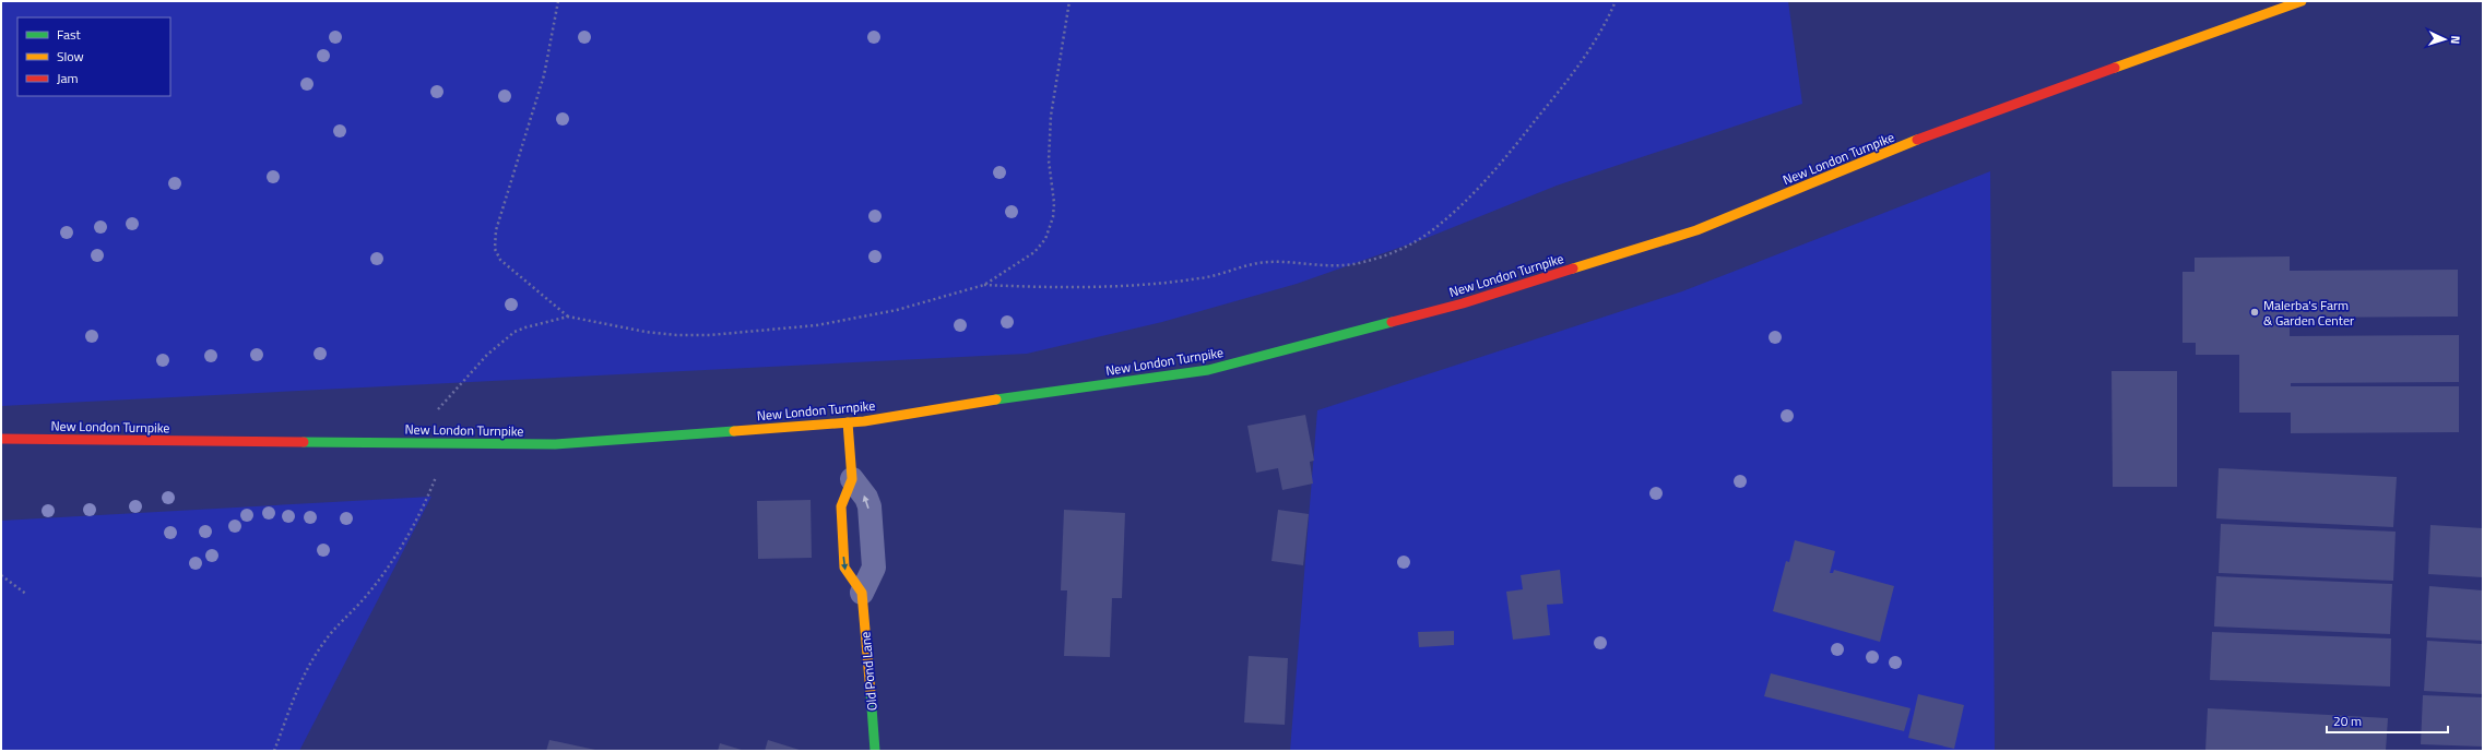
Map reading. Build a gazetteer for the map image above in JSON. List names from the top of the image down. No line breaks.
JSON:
{"streets":{"main road":["New London Turnpike","Old Pond Lane"]},"crossings":[["New London Turnpike","Old Pond Lane"]],"places":["Malerba's Farm & Garden Center"],"legend":["Fast","Slow","Jam"],"scale_bar":"20 m","north":"right"}
